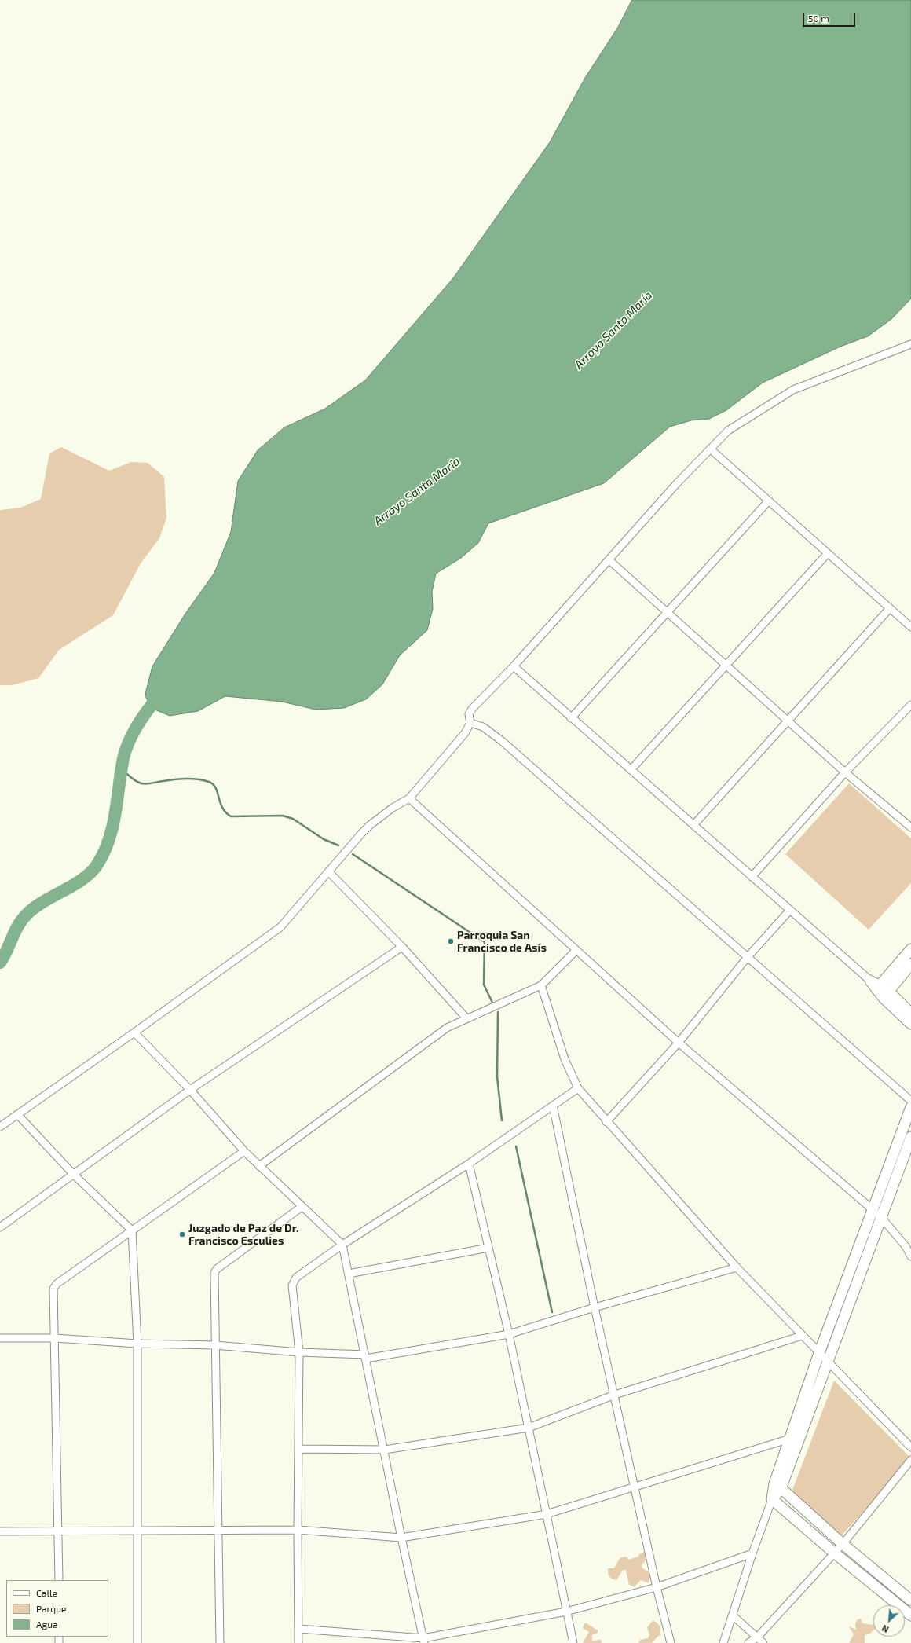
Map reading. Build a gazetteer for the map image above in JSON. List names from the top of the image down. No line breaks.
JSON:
{"water":["Arroyo Santa María"],"places":["Parroquia San Francisco de Asís","Juzgado de Paz de Dr. Francisco Esculies"],"legend":["Calle","Parque","Agua"],"scale_bar":"50 m","north":"bottom left"}
